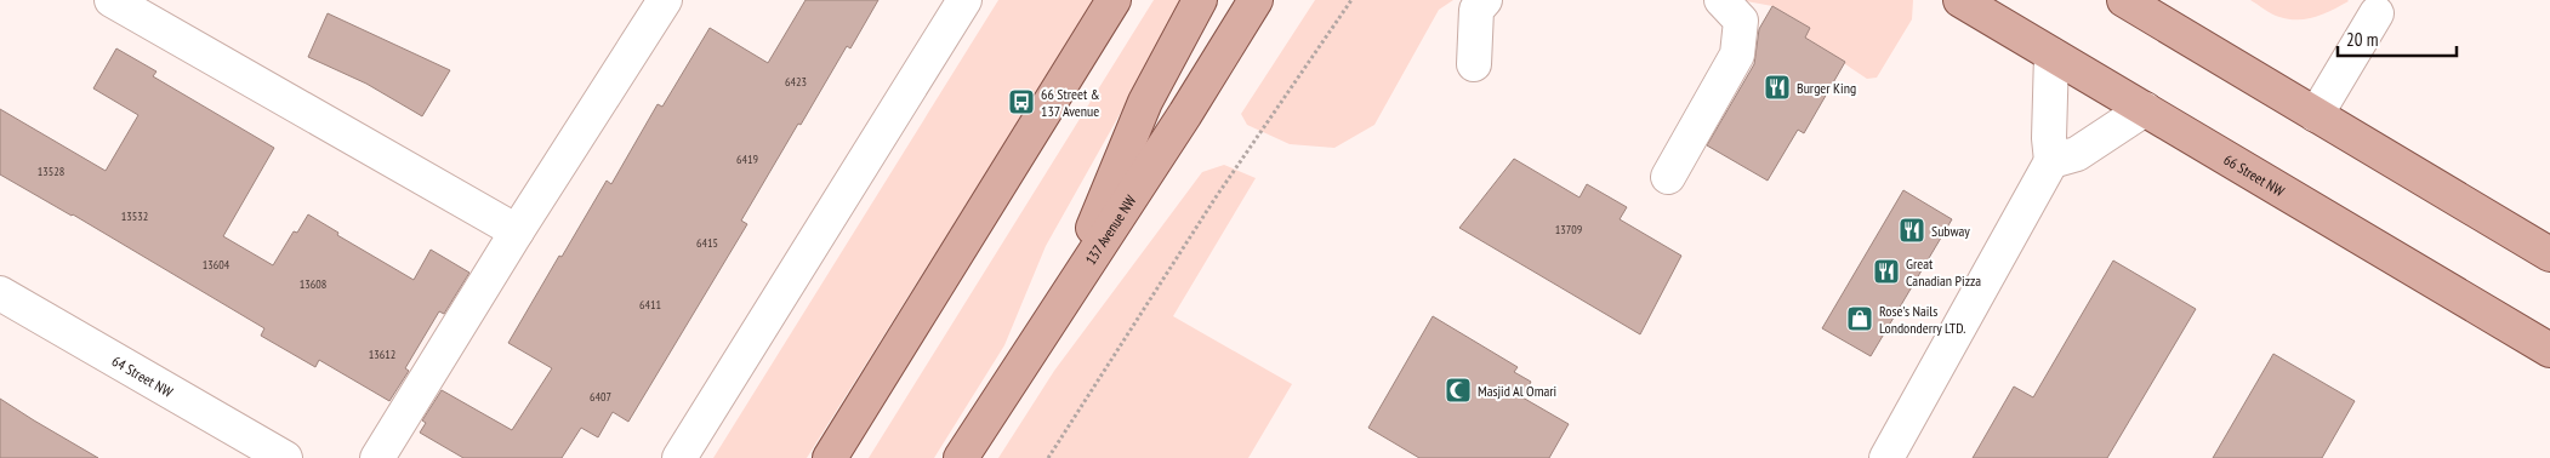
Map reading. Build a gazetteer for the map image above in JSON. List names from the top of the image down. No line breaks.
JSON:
{"streets":{"main road":["66 Street NW","137 Avenue NW"],"street":["64 Street NW"]},"places":{"restaurant":["Burger King","Subway","Great Canadian Pizza"],"bus stop":["66 Street & 137 Avenue"],"shop":["Rose's Nails Londonderry LTD."],"mosque":["Masjid Al Omari"]},"house_numbers":["6423","6419","13528","13532","13709","6415","13604","13608","6411","13612","6407"],"scale_bar":"20 m"}
